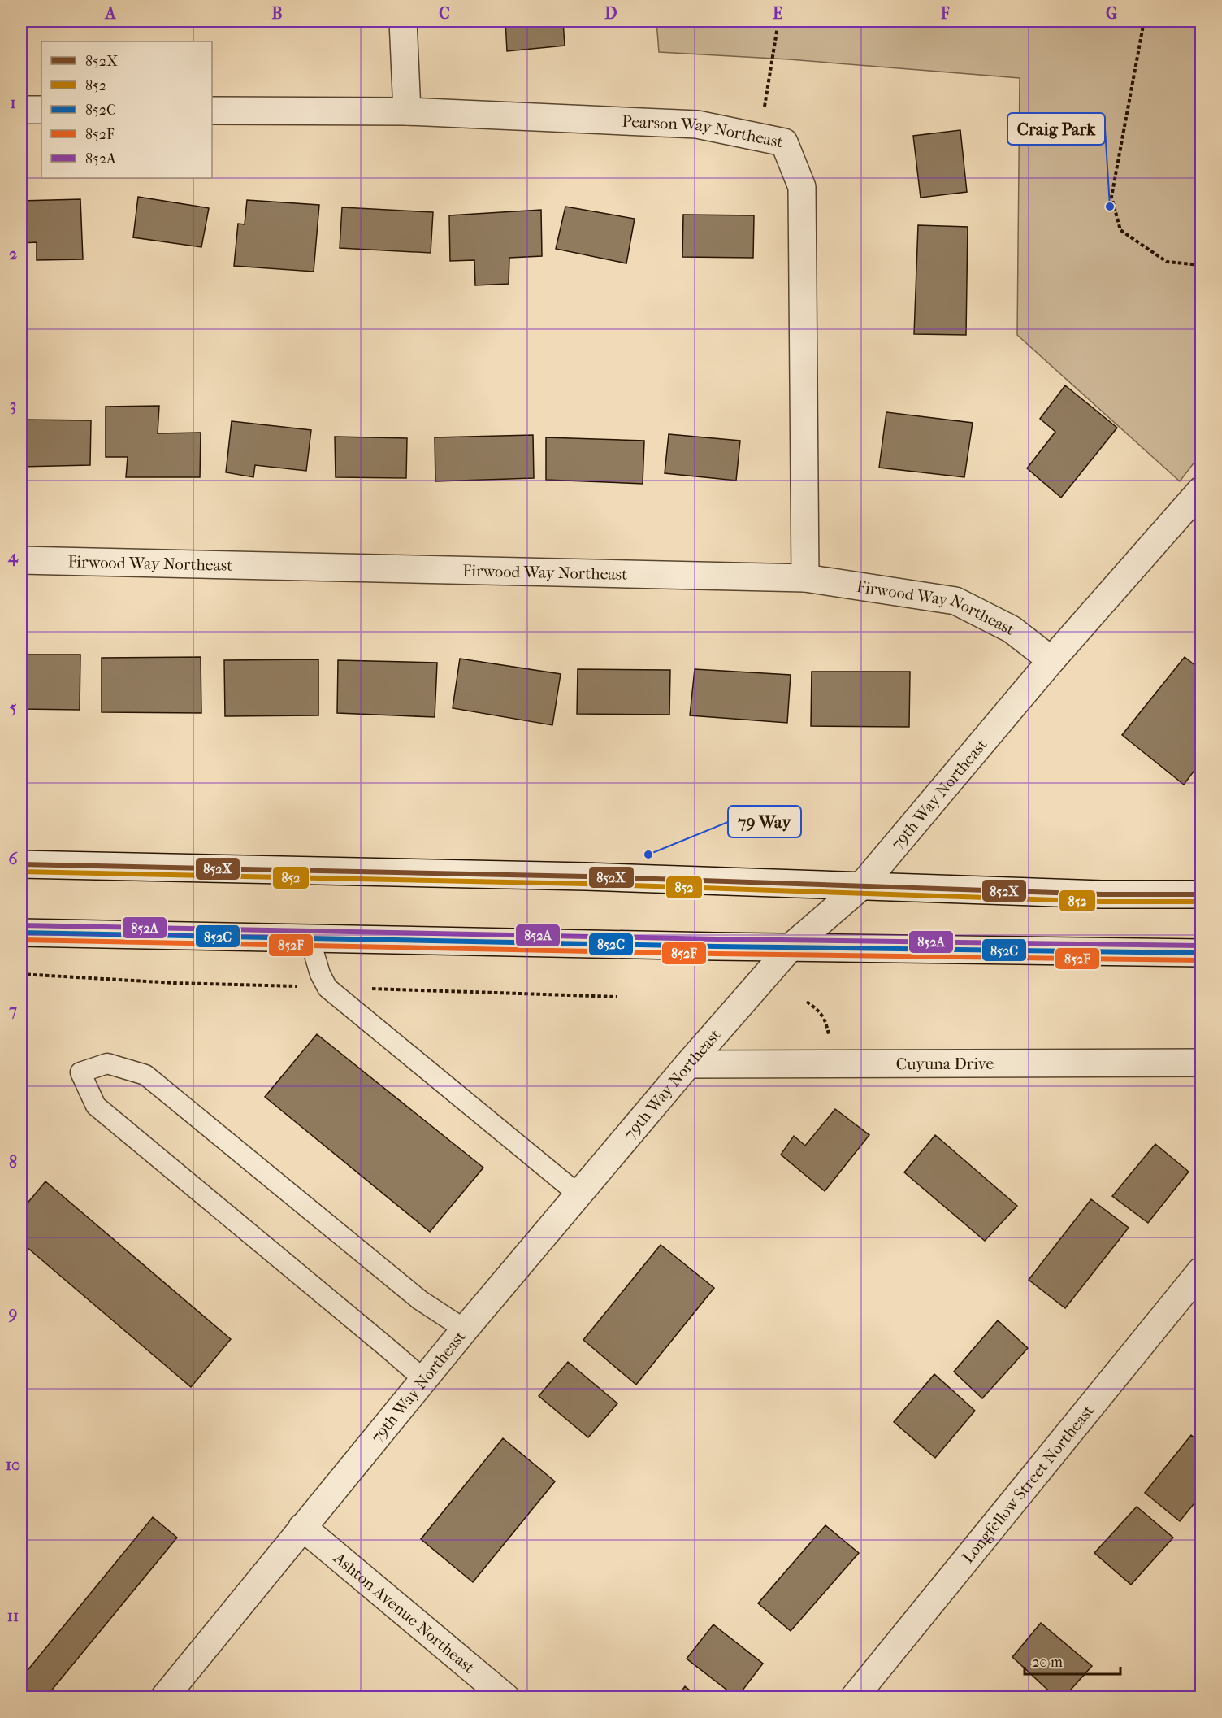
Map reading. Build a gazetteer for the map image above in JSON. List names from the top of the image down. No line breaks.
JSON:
{"streets":{"street":["Pearson Way Northeast","Firwood Way Northeast","79th Way Northeast","Cuyuna Drive","Longfellow Street Northeast","Ashton Avenue Northeast"]},"crossings":[["Pearson Way Northeast","Firwood Way Northeast"],["Firwood Way Northeast","79th Way Northeast"],["79th Way Northeast","Cuyuna Drive"],["79th Way Northeast","Ashton Avenue Northeast"]],"places":["Craig Park","79 Way"],"lines":["transit line 852X","transit line 852","transit line 852A","transit line 852C","transit line 852F"],"legend":["852X","852","852C","852F","852A"],"scale_bar":"20 m","grid":{"columns":["A","B","C","D","E","F","G"],"rows":["1","2","3","4","5","6","7","8","9","10","11"]}}
